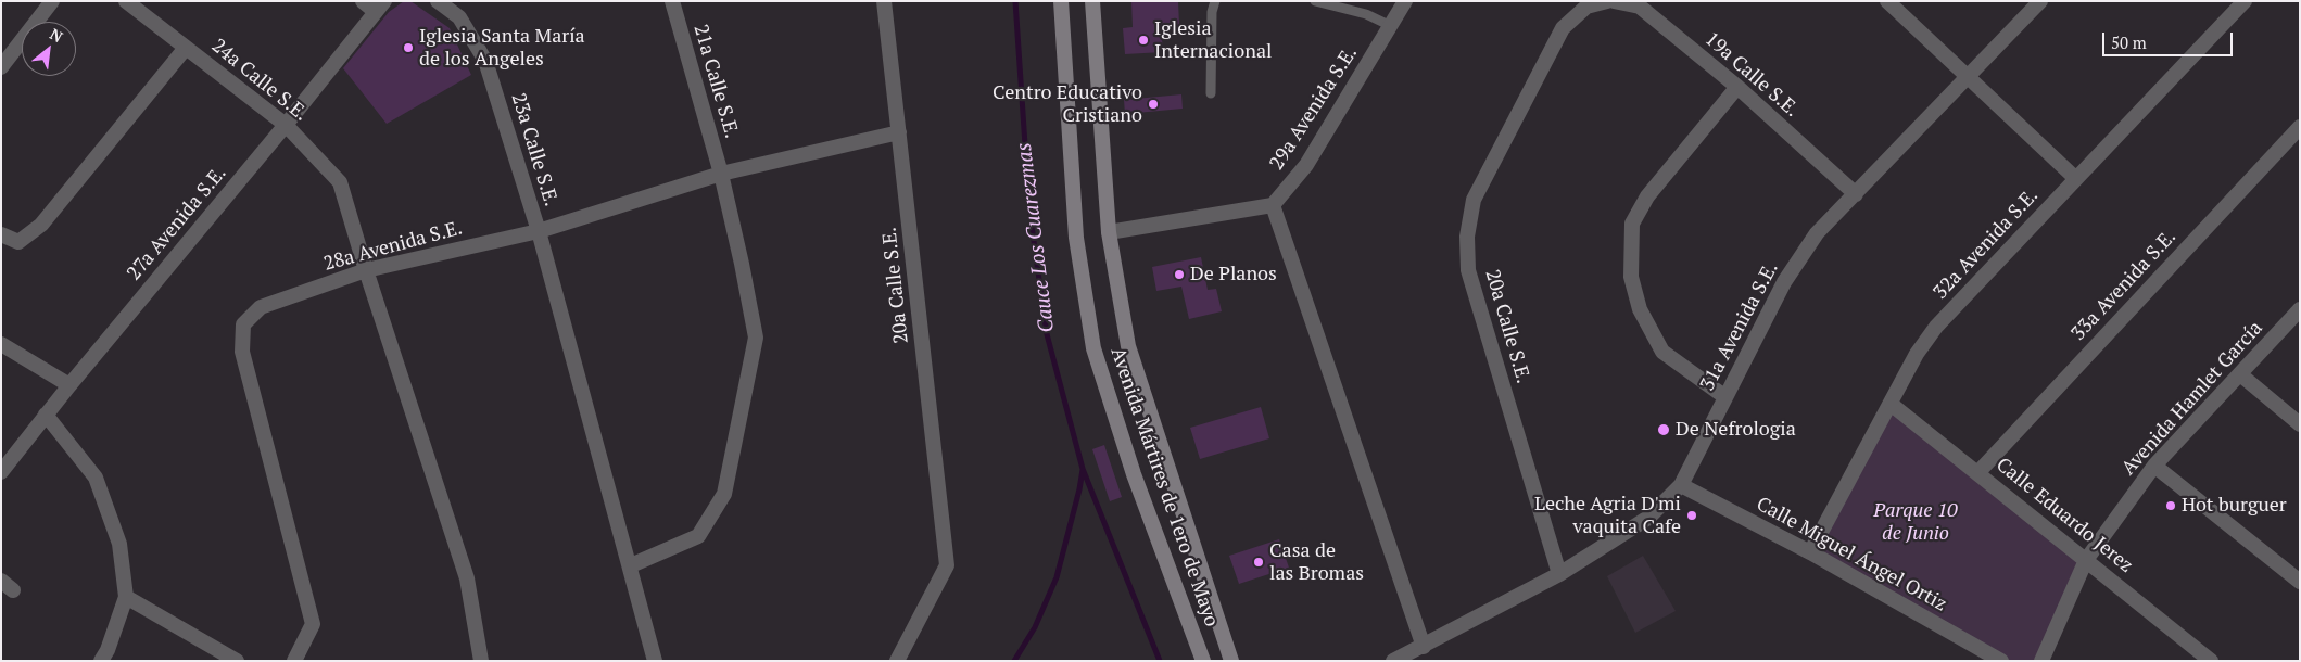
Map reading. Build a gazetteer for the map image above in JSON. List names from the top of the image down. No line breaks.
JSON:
{"streets":{"main road":["Avenida Mártires de 1ero de Mayo"],"street":["19a Calle S.E.","24a Calle S.E.","21a Calle S.E.","29a Avenida S.E.","23a Calle S.E.","27a Avenida S.E.","32a Avenida S.E.","28a Avenida S.E.","20a Calle S.E.","33a Avenida S.E.","31a Avenida S.E.","Avenida Hamlet García","Calle Eduardo Jerez","Calle Miguel Ángel Ortiz"]},"crossings":[["19a Calle S.E.","31a Avenida S.E."],["24a Calle S.E.","27a Avenida S.E."],["24a Calle S.E.","28a Avenida S.E."],["21a Calle S.E.","23a Calle S.E."],["21a Calle S.E.","28a Avenida S.E."],["23a Calle S.E.","28a Avenida S.E."],["32a Avenida S.E.","Calle Eduardo Jerez"],["32a Avenida S.E.","Calle Miguel Ángel Ortiz"],["28a Avenida S.E.","20a Calle S.E."],["20a Calle S.E.","31a Avenida S.E."],["33a Avenida S.E.","Calle Eduardo Jerez"],["31a Avenida S.E.","Calle Miguel Ángel Ortiz"],["Avenida Hamlet García","Calle Eduardo Jerez"]],"water":["Cauce Los Cuarezmas"],"parks":["Parque 10 de Junio"],"places":["Iglesia Internacional","Iglesia Santa María de los Angeles","Centro Educativo Cristiano","De Planos","De Nefrologia","Hot burguer","Leche Agria D'mi vaquita Cafe","Casa de las Bromas"],"scale_bar":"50 m","north":"top right"}
